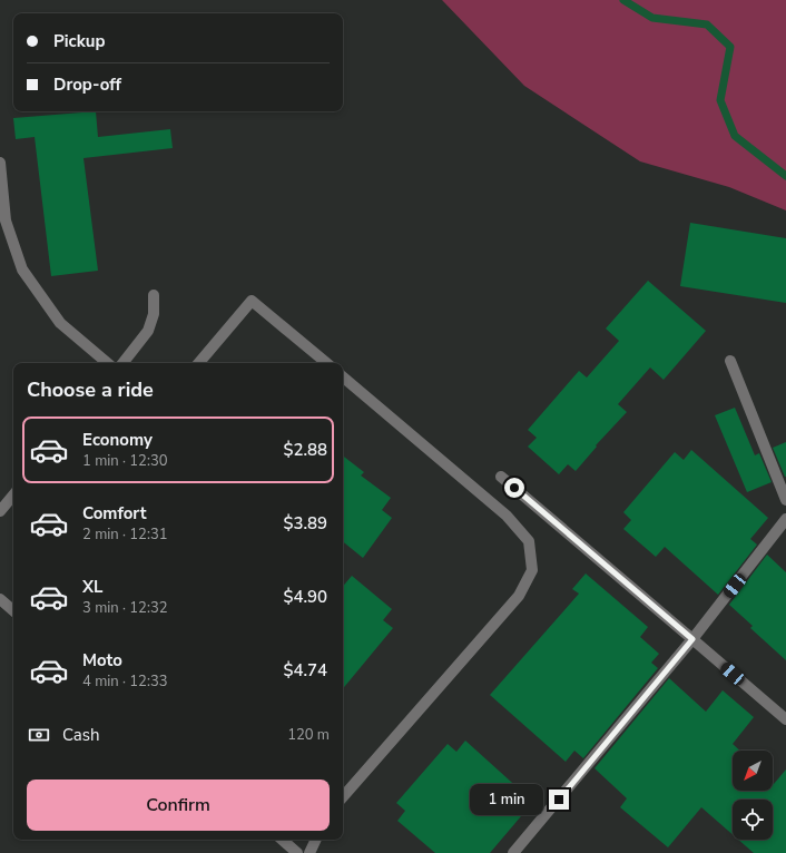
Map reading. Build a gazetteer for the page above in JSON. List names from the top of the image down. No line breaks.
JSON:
{"north":"bottom left","page":{"banner":["Pickup","Drop-off"],"heading":"Choose a ride","list":[{"name":"Economy","note":"1 min · 12:30","value":"$2.88"},{"name":"Comfort","note":"2 min · 12:31","value":"$3.89"},{"name":"XL","note":"3 min · 12:32","value":"$4.90"},{"name":"Moto","note":"4 min · 12:33","value":"$4.74"}],"pay":["Cash","120 m"],"buttons":"Confirm","bubble":"1 min"}}
